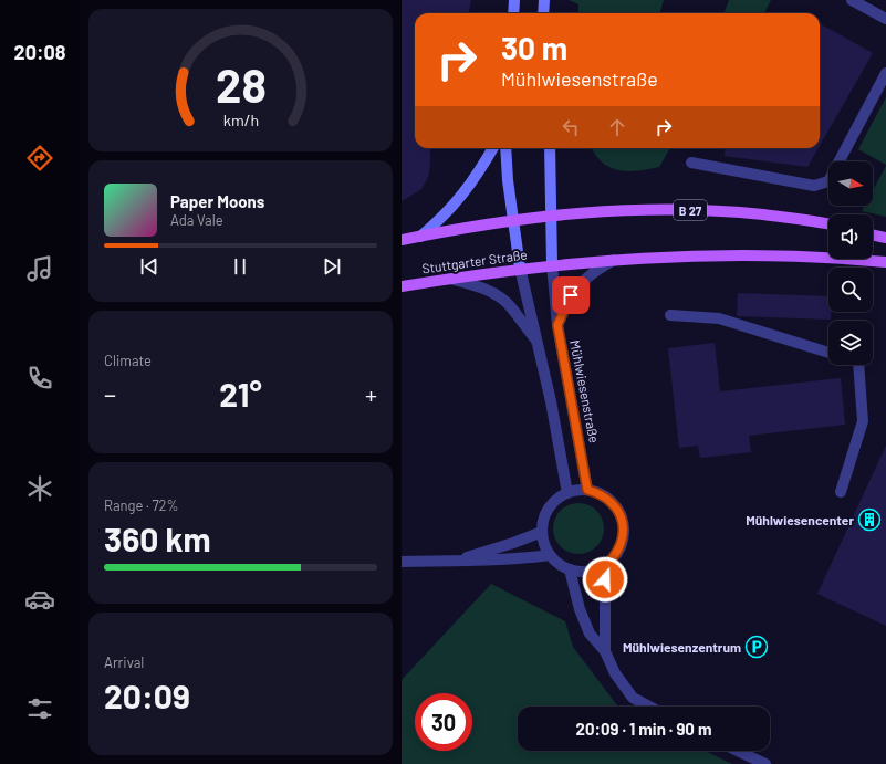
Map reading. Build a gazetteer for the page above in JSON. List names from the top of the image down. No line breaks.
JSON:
{"streets":{"main road":["B 27","Stuttgarter Straße"],"street":["Mühlwiesenstraße"]},"crossings":[["Stuttgarter Straße","Mühlwiesenstraße"]],"places":{"building":["Mühlwiesencenter"],"parking":["Mühlwiesenzentrum"]},"north":"right","page":{"tabs":"20:08","turn":["30 m","Mühlwiesenstraße"],"song":["Paper Moons","Ada Vale"],"tile":["Climate",["Range · 72%","360 km"],["Arrival","20:09"]],"heat":["−","21°","+"],"limit":"30","trip":"20:09 · 1 min · 90 m","gauge":["28","km/h"]}}
